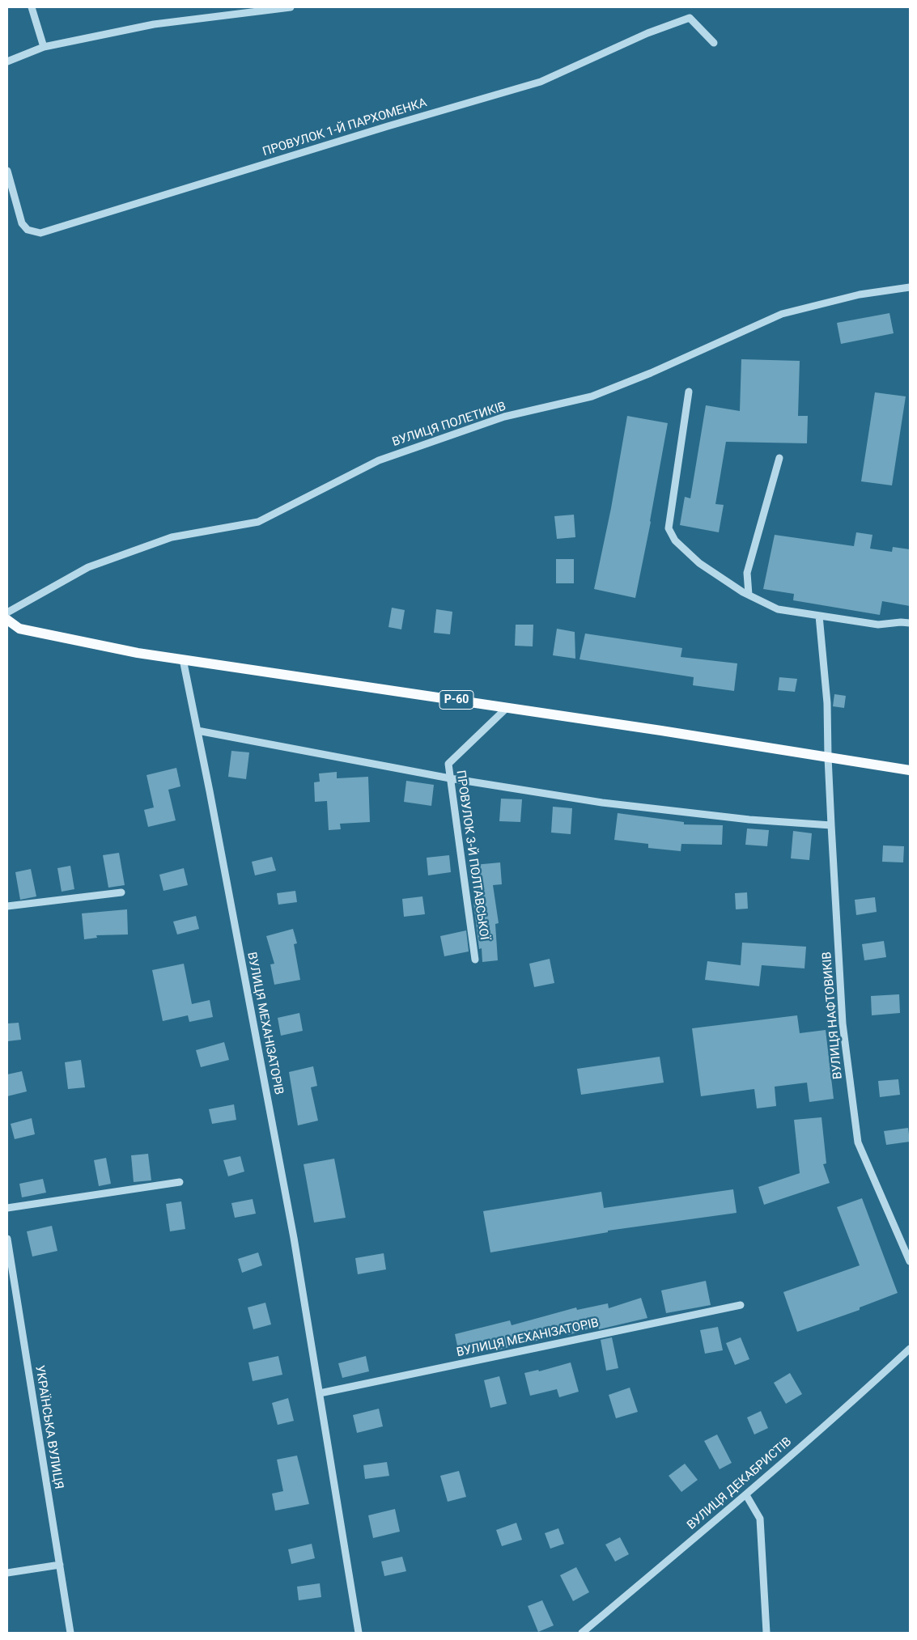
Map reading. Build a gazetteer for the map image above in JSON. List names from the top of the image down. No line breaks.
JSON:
{"streets":{"main road":["Р-60"],"street":["ПРОВУЛОК 1-Й ПАРХОМЕНКА","ВУЛИЦЯ ПОЛЕТИКІВ","ПРОВУЛОК 3-Й ПОЛТАВСЬКОЇ","ВУЛИЦЯ НАФТОВИКІВ","ВУЛИЦЯ МЕХАНІЗАТОРІВ","УКРАЇНСЬКА ВУЛИЦЯ","ВУЛИЦЯ ДЕКАБРИСТІВ"]},"crossings":[["Р-60","ПРОВУЛОК 3-Й ПОЛТАВСЬКОЇ"],["Р-60","ВУЛИЦЯ НАФТОВИКІВ"],["Р-60","ВУЛИЦЯ МЕХАНІЗАТОРІВ"]]}
